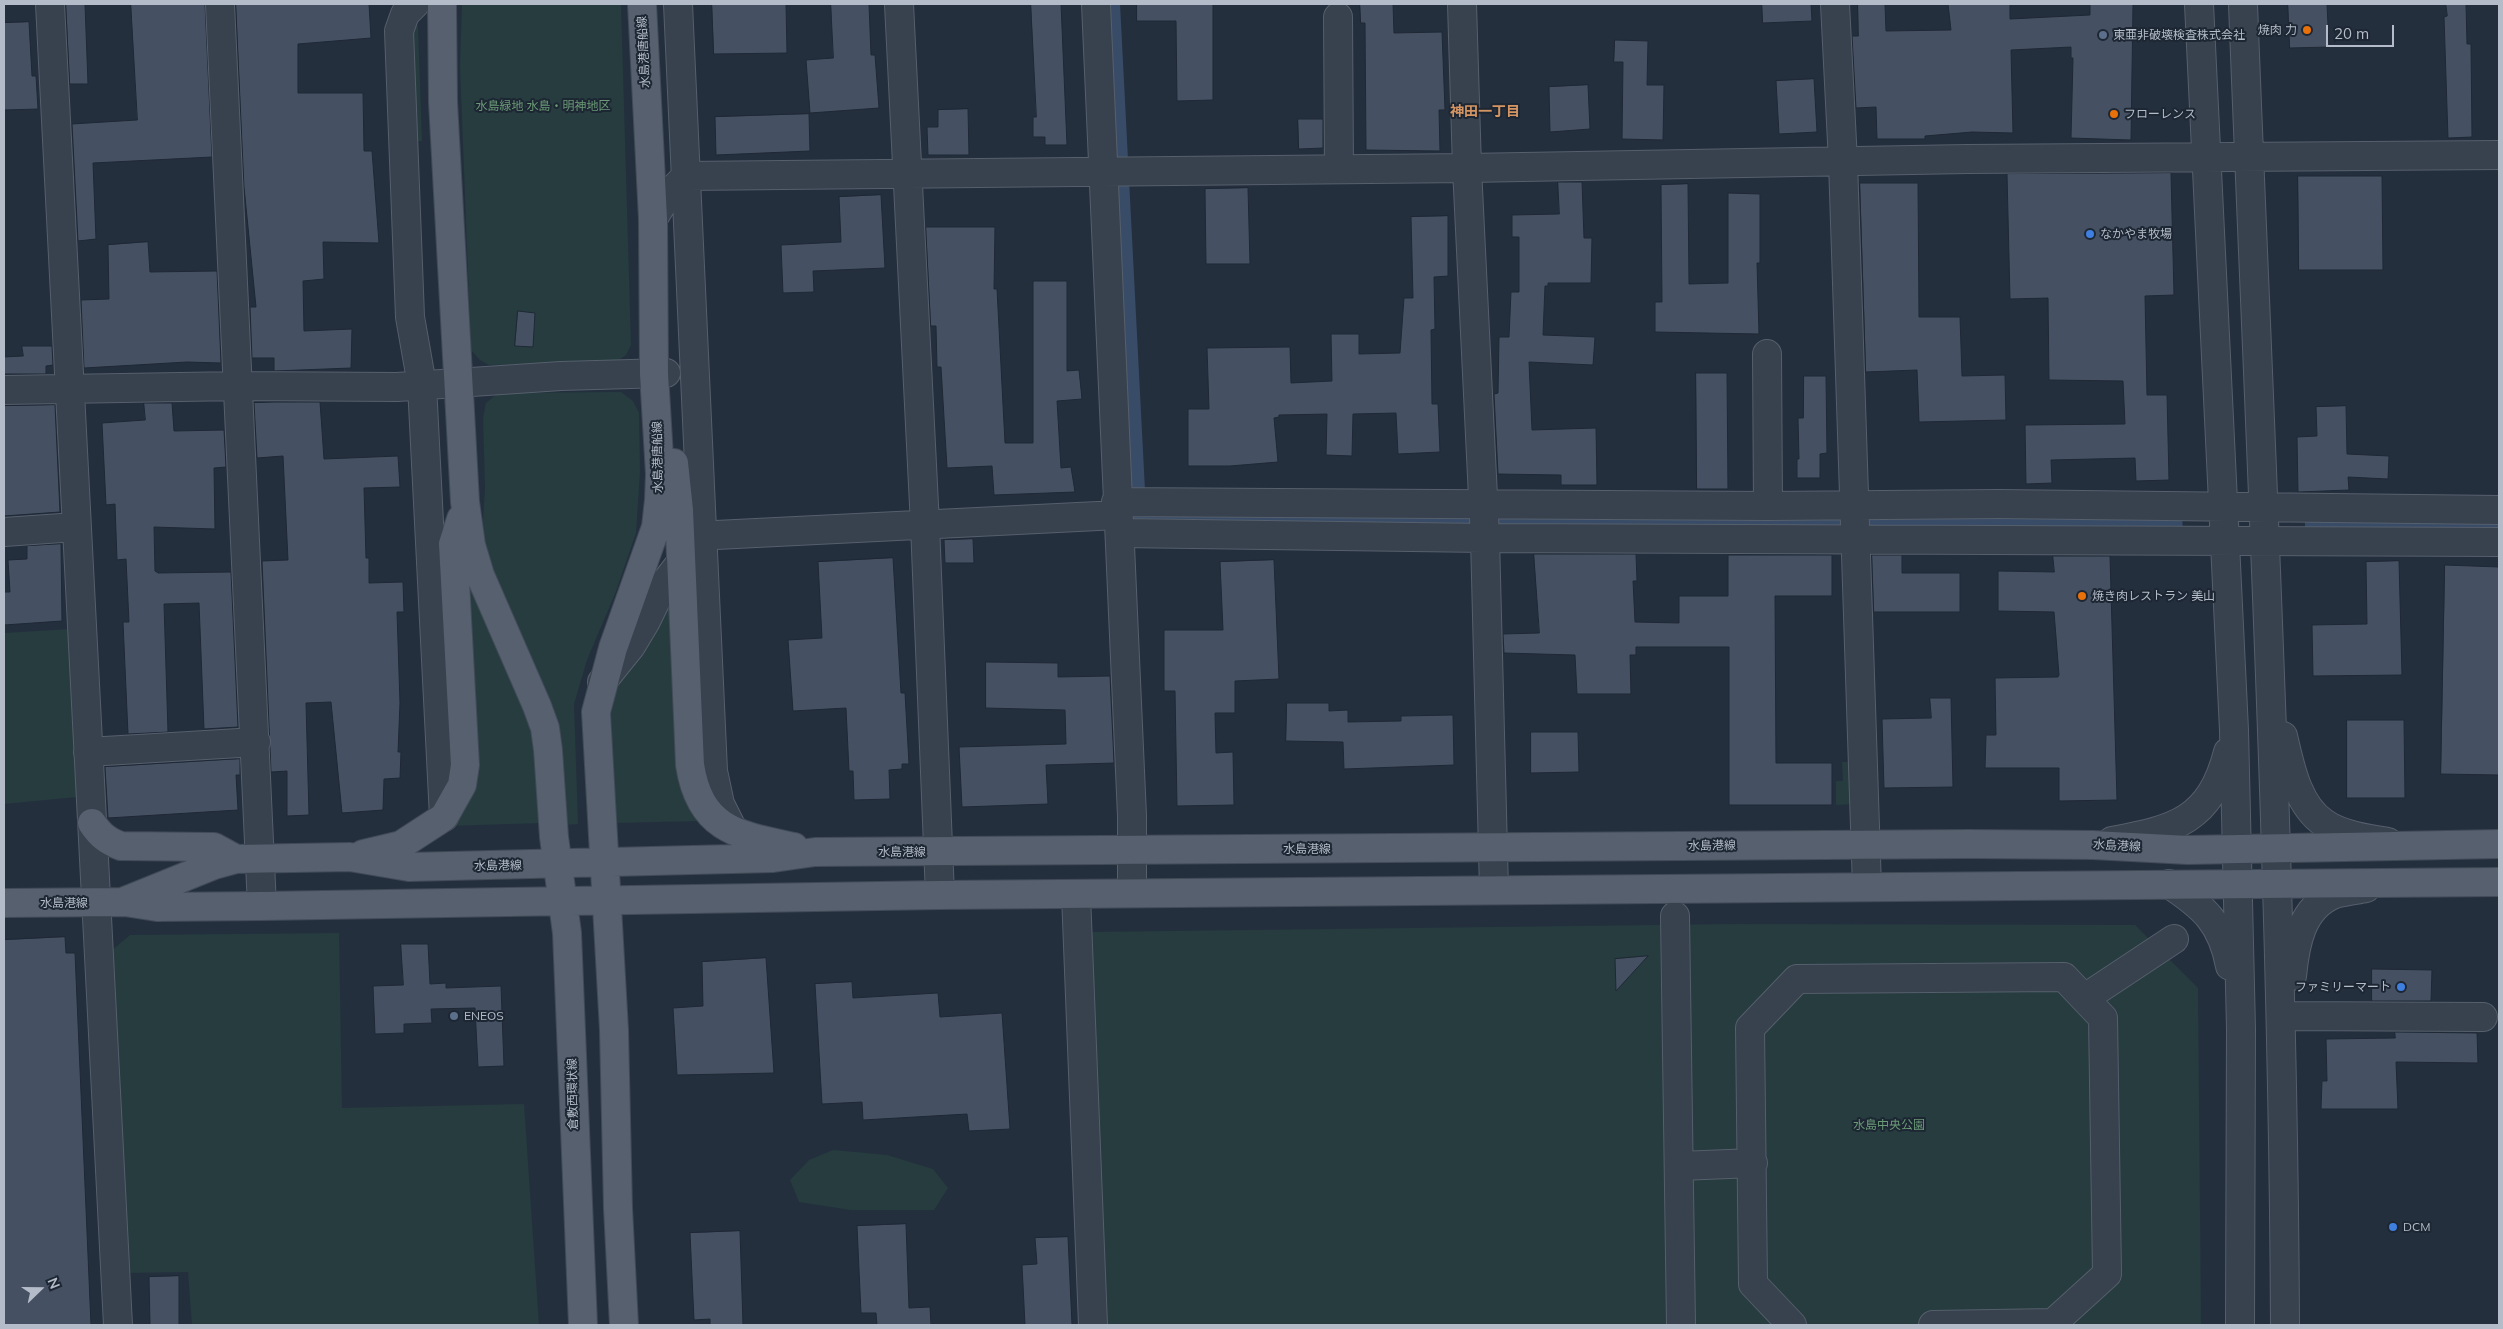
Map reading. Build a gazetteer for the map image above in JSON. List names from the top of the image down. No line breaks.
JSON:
{"streets":{"main road":["水島港唐船線","水島港線","倉敷西環状線"]},"crossings":[["水島港唐船線","水島港線"],["水島港線","倉敷西環状線"]],"districts":["神田一丁目"],"parks":["水島緑地 水島・明神地区","水島中央公園"],"places":["焼肉 力","東亜非破壊検査株式会社","フローレンス","なかやま牧場","焼き肉レストラン 美山","ファミリーマート","ENEOS","DCM"],"scale_bar":"20 m","north":"right"}
